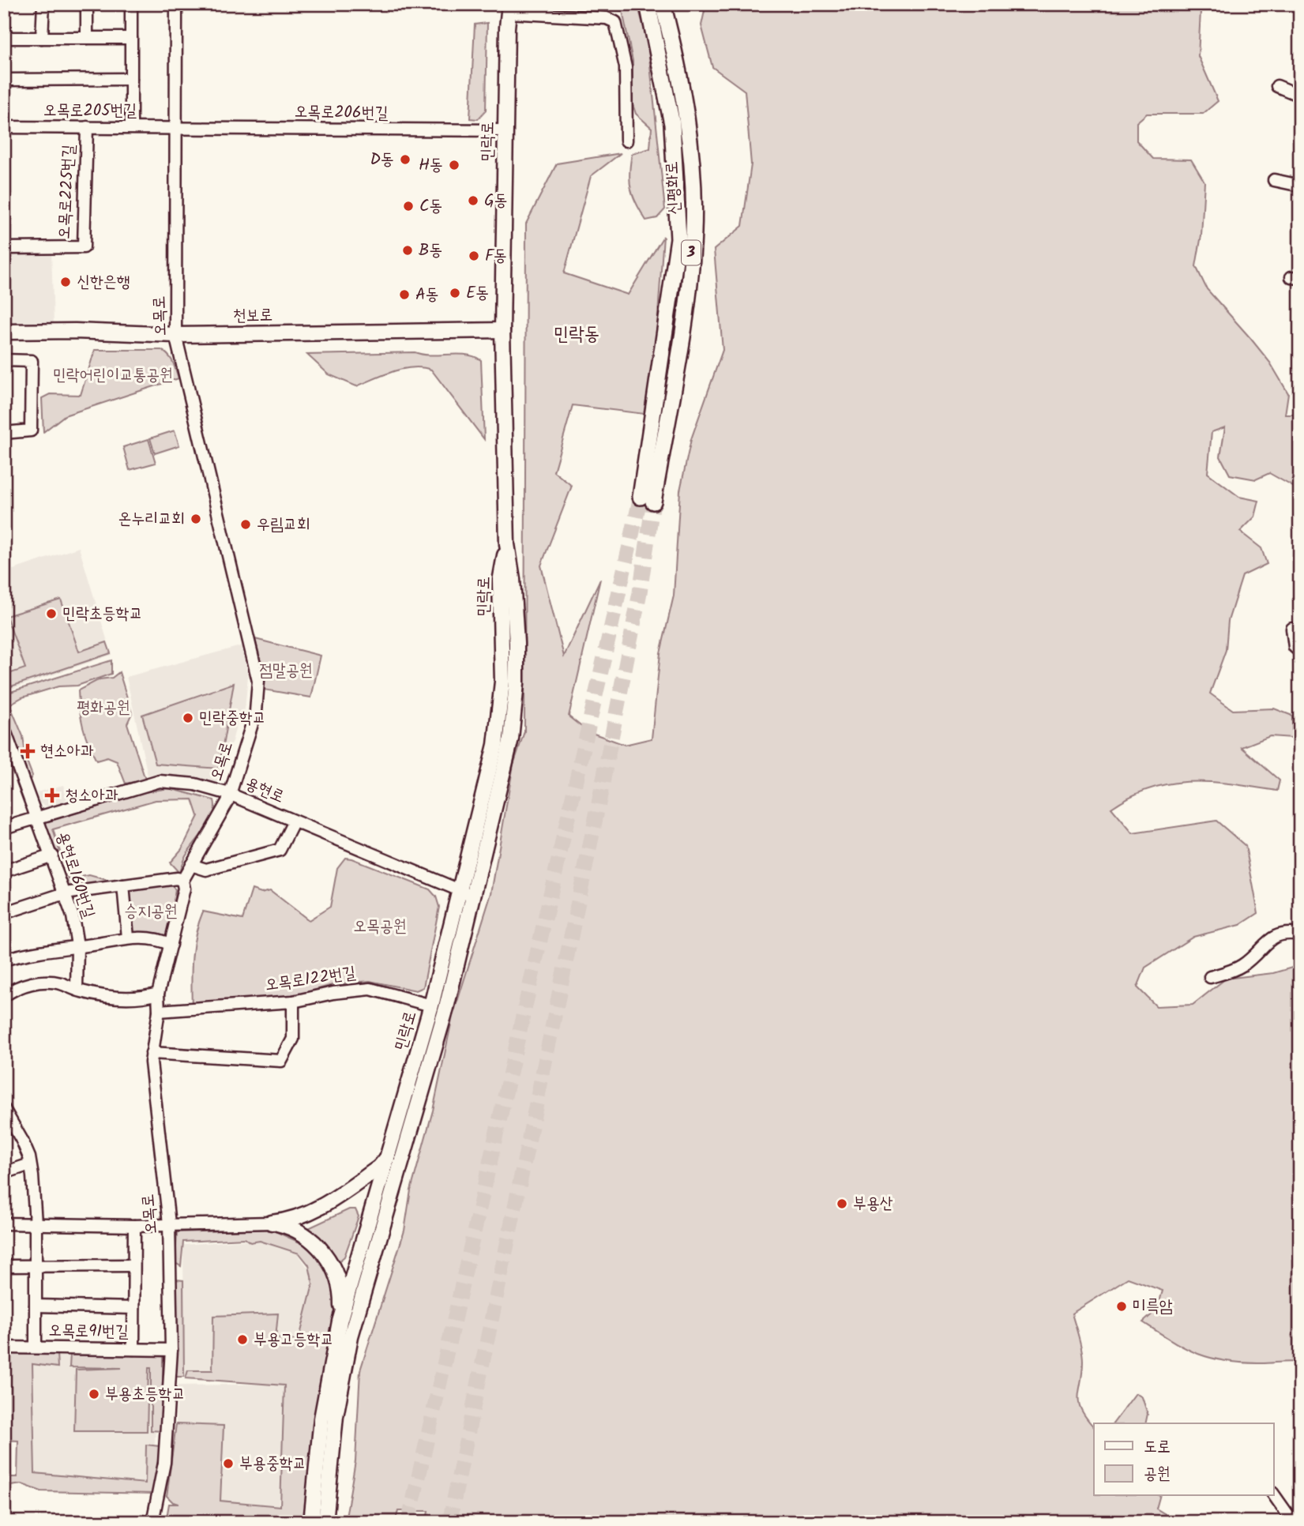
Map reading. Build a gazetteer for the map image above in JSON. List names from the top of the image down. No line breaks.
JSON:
{"streets":{"highway":["신평화로","3"],"main road":["민락로","천보로"],"street":["오목로205번길","오목로206번길","오목로225번길","오목로","용현로","용현로160번길","오목로122번길","오목로91번길"]},"crossings":[["오목로205번길","오목로206번길"],["오목로205번길","오목로225번길"],["오목로205번길","오목로"],["오목로206번길","민락로"],["오목로206번길","오목로"],["민락로","천보로"],["민락로","용현로"],["민락로","오목로122번길"],["오목로","천보로"],["오목로","용현로"],["오목로","오목로122번길"],["오목로","오목로91번길"],["용현로","용현로160번길"]],"districts":["민락동"],"parks":["민락어린이교통공원","점말공원","평화공원","승지공원","오목공원"],"places":{"other":["D동","H동","G동","C동","B동","F동","신한은행","E동","A동","온누리교회","우림교회","민락초등학교","민락중학교","부용산","미륵암","부용고등학교","부용초등학교","부용중학교"],"health":["현소아과","청소아과"]},"legend":["도로","공원"]}
